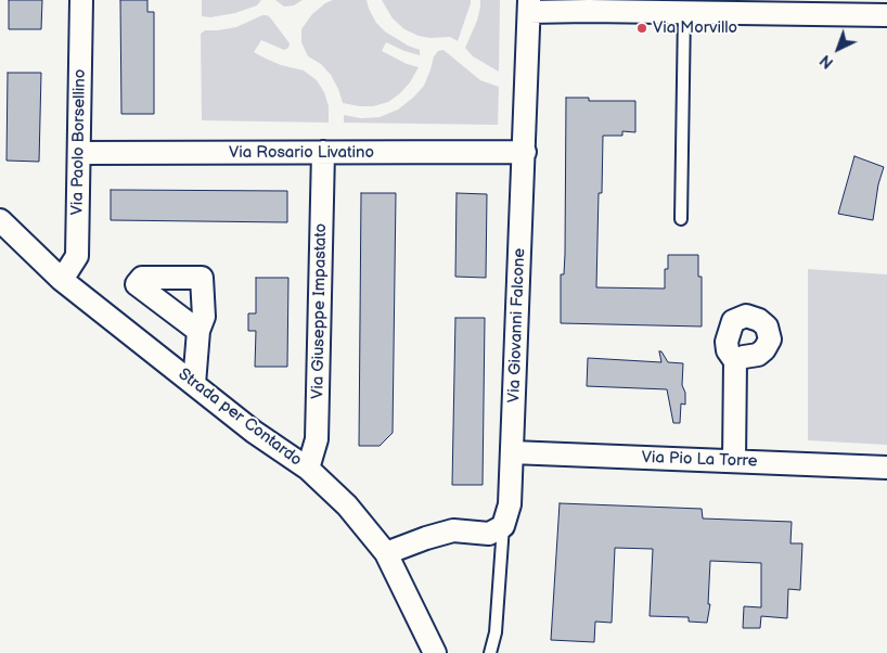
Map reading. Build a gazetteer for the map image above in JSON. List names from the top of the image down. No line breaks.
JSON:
{"streets":{"street":["Via Paolo Borsellino","Via Rosario Livatino","Via Giuseppe Impastato","Via Giovanni Falcone","Strada per Contardo","Via Pio La Torre"]},"crossings":[["Via Paolo Borsellino","Via Rosario Livatino"],["Via Paolo Borsellino","Strada per Contardo"],["Via Rosario Livatino","Via Giuseppe Impastato"],["Via Rosario Livatino","Via Giovanni Falcone"],["Via Giuseppe Impastato","Strada per Contardo"],["Via Giovanni Falcone","Via Pio La Torre"]],"places":["Via Morvillo"],"north":"bottom left"}
